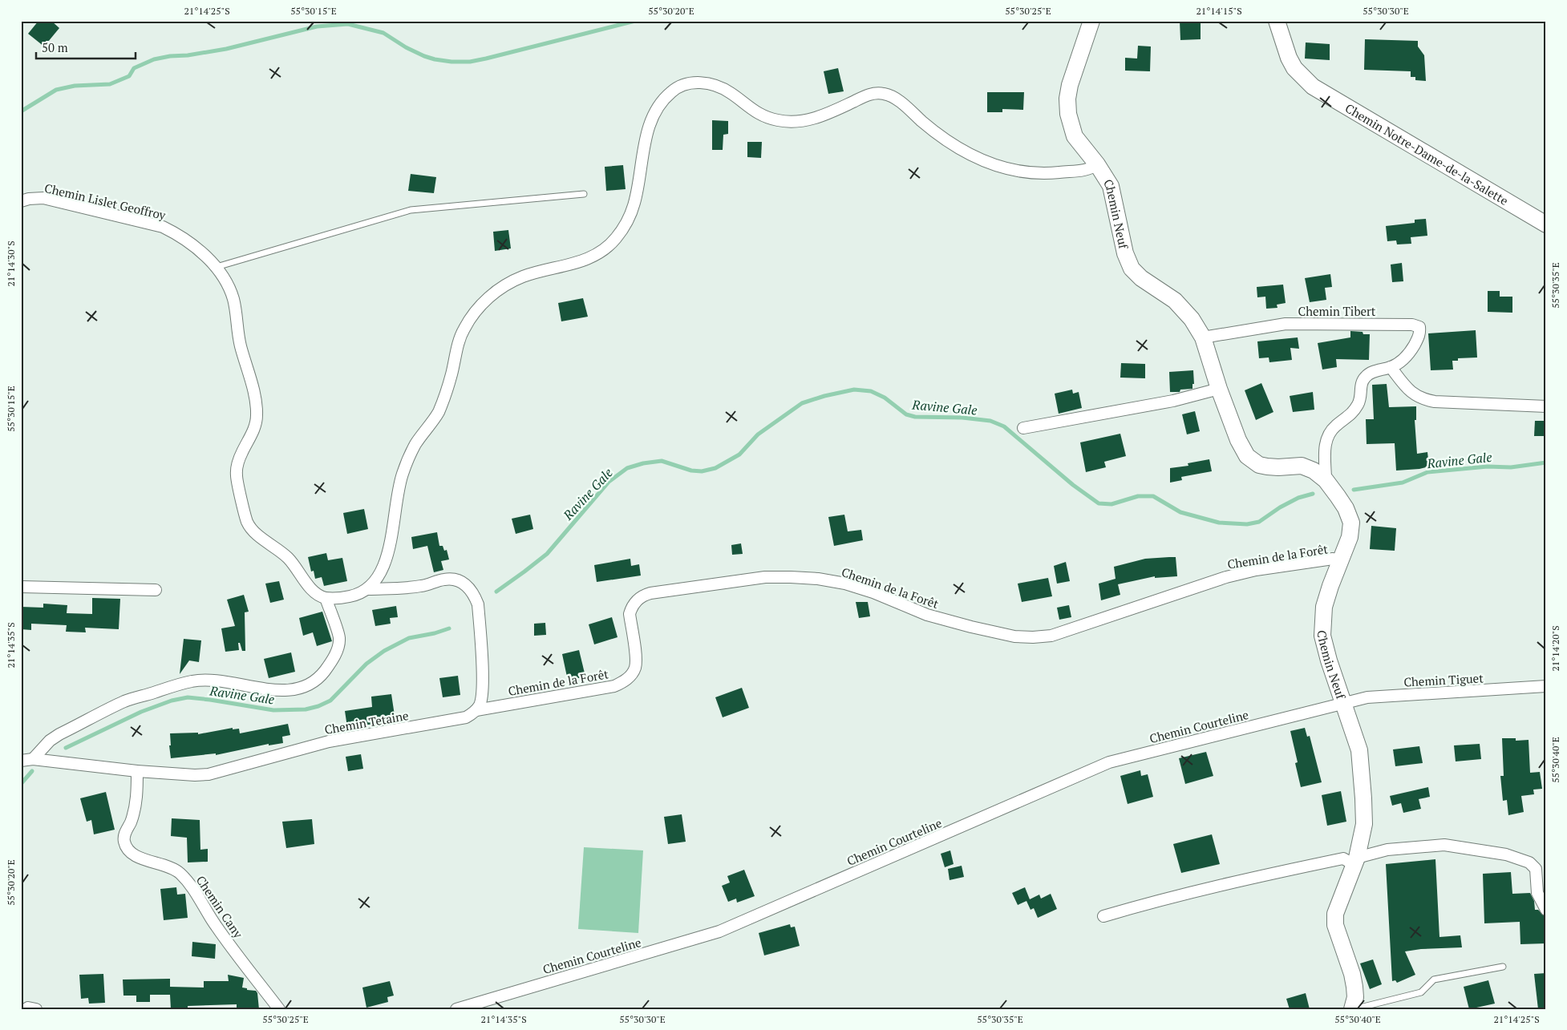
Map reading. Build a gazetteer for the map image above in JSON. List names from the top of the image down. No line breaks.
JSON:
{"streets":{"main road":["Chemin Notre-Dame-de-la-Salette","Chemin Neuf"],"street":["Chemin Lislet Geoffroy","Chemin Tibert","Chemin de la Forêt","Chemin Tiguet","Chemin Tetaine","Chemin Courteline","Chemin Cany"]},"crossings":[["Chemin Neuf","Chemin Tibert"],["Chemin Neuf","Chemin de la Forêt"],["Chemin Neuf","Chemin Tiguet"],["Chemin Neuf","Chemin Courteline"],["Chemin de la Forêt","Chemin Tetaine"],["Chemin Tiguet","Chemin Courteline"],["Chemin Tetaine","Chemin Cany"]],"water":["Ravine Gale"],"scale_bar":"50 m","coordinates":["21°14'25\"S","55°30'15\"E","55°30'20\"E","55°30'25\"E","21°14'15\"S","55°30'30\"E","21°14'30\"S","55°30'35\"E","21°14'35\"S","21°14'20\"S","55°30'40\"E"]}
